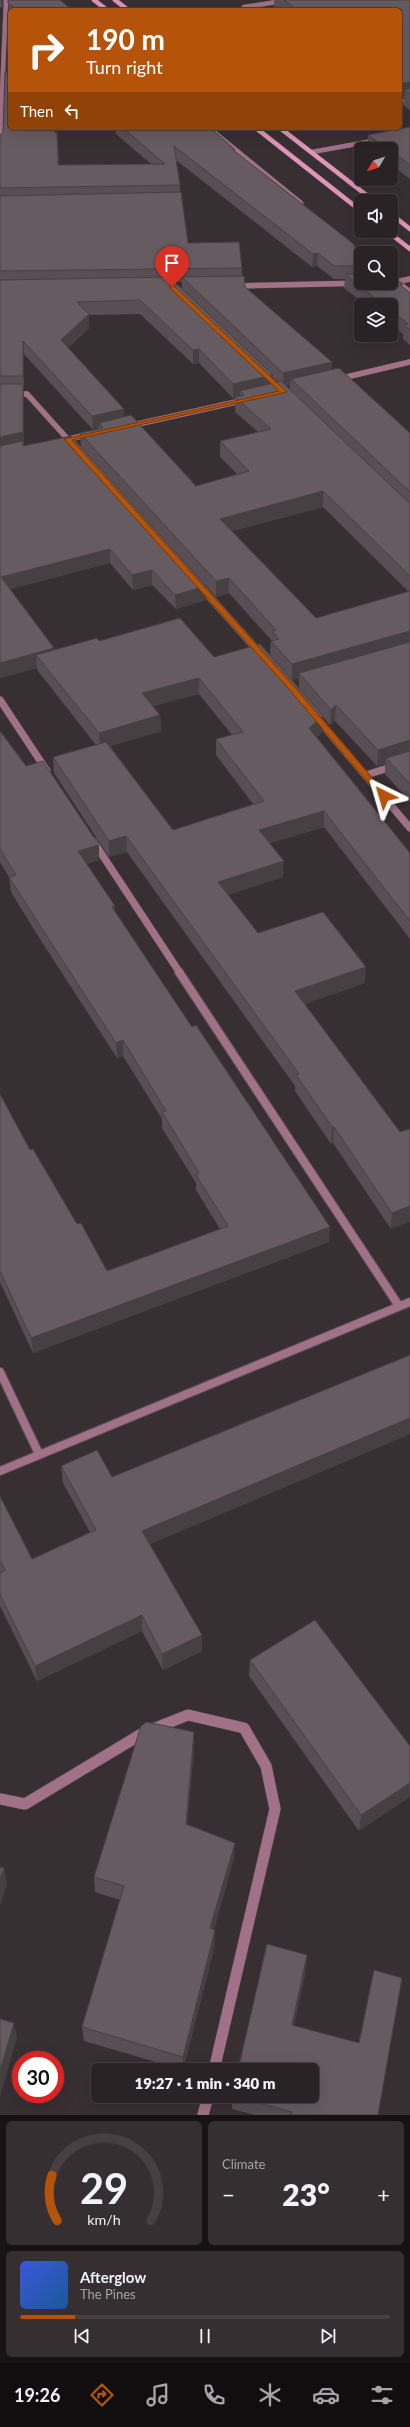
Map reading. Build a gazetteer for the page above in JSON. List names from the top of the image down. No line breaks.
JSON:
{"north":"bottom left","page":{"turn":["190 m","Turn right"],"then":"Then","limit":"30","trip":"19:27 · 1 min · 340 m","tile":"Climate","heat":["−","23°","+"],"song":["Afterglow","The Pines"],"tabs":"19:26","gauge":["29","km/h"]}}
